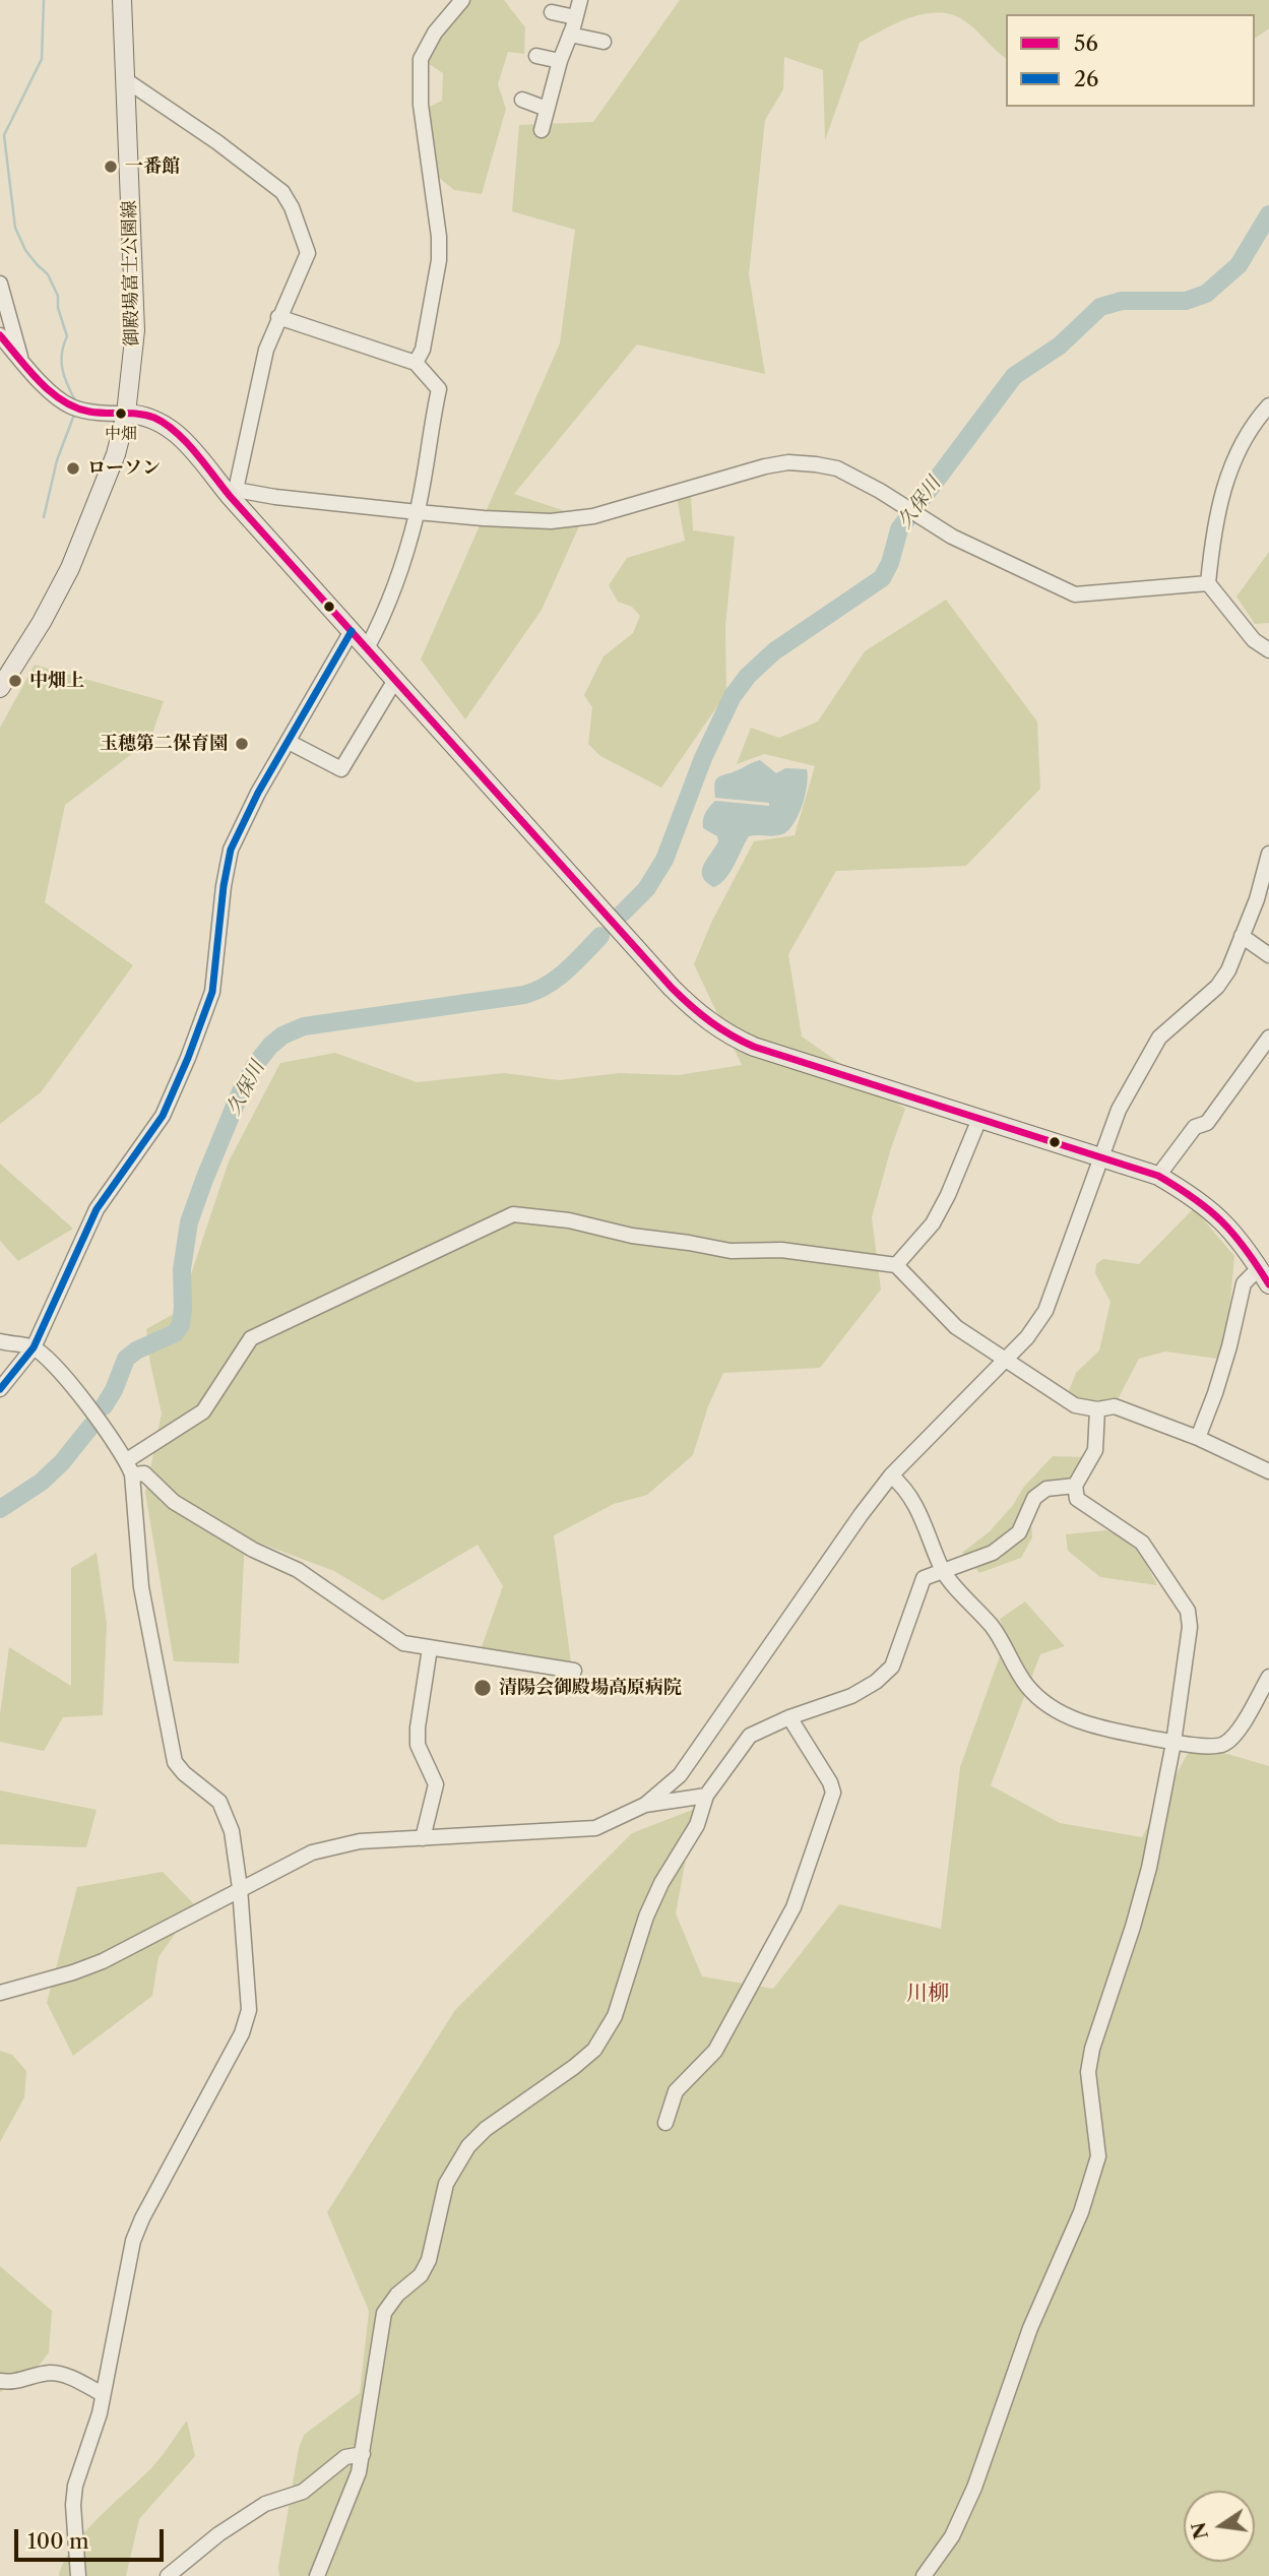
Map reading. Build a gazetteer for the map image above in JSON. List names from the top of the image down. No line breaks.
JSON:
{"streets":{"main road":["御殿場富士公園線"]},"districts":["川柳"],"water":["久保川"],"places":["一番館","中畑","ローソン","中畑上","玉穂第二保育園","清陽会御殿場高原病院"],"lines":["transit line 56","transit line 26"],"legend":["56","26"],"scale_bar":"100 m","north":"left"}
